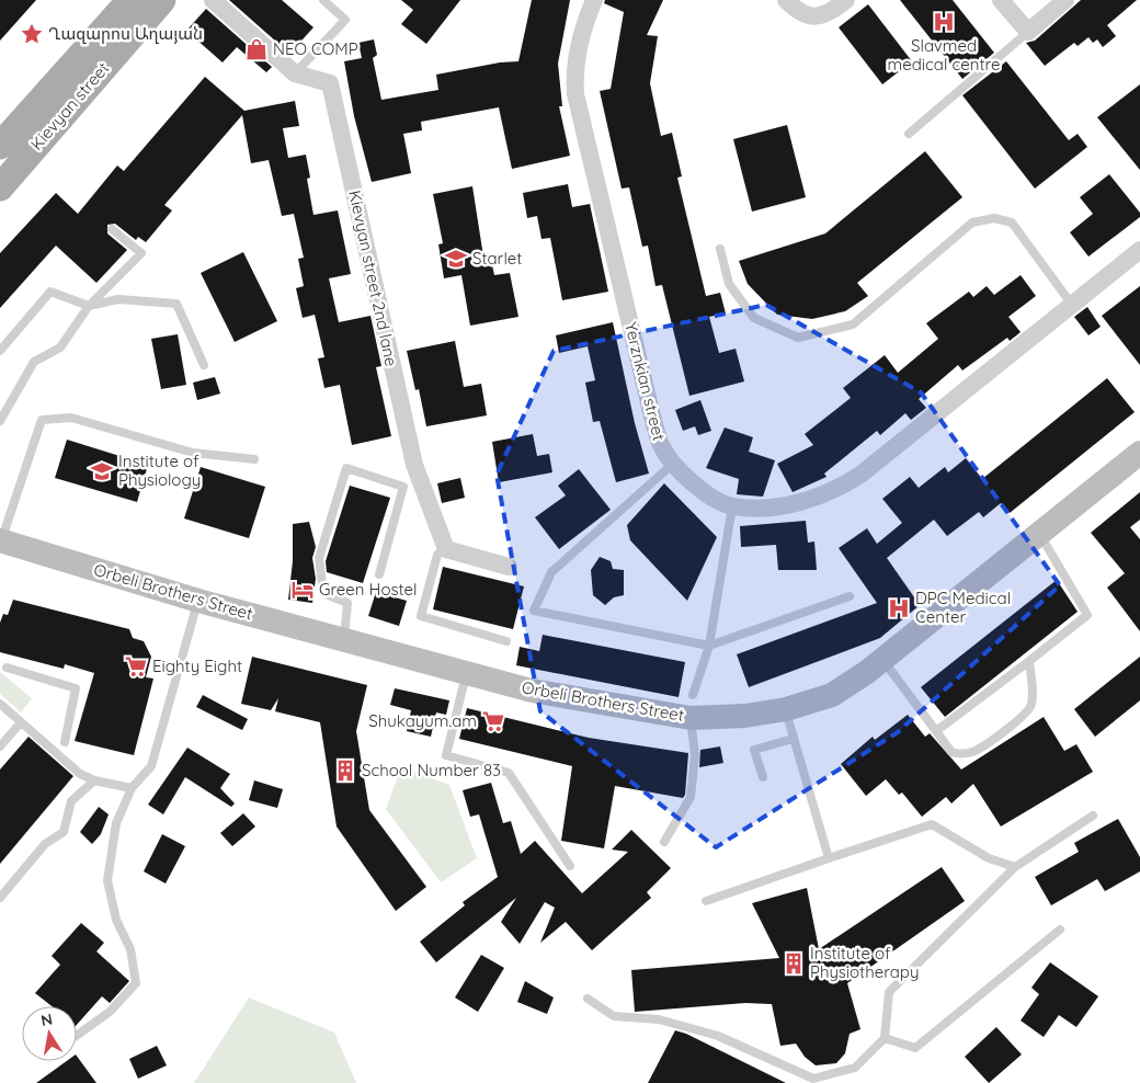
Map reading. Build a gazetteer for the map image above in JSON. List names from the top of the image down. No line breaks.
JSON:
{"streets":{"main road":["Kievyan street"],"street":["Kievyan street 2nd lane","Yerznkian street","Orbeli Brothers Street"]},"places":{"hospital":["Slavmed medical centre","DPC Medical Center"],"place":["Ղազարոս Աղայան"],"shop":["NEO COMP"],"school or university":["Starlet","Institute of Physiology"],"hotel":["Green Hostel"],"supermarket":["Eighty Eight","Shukayum.am"],"building":["School Number 83","Institute of Physiotherapy"]},"north":"top"}
